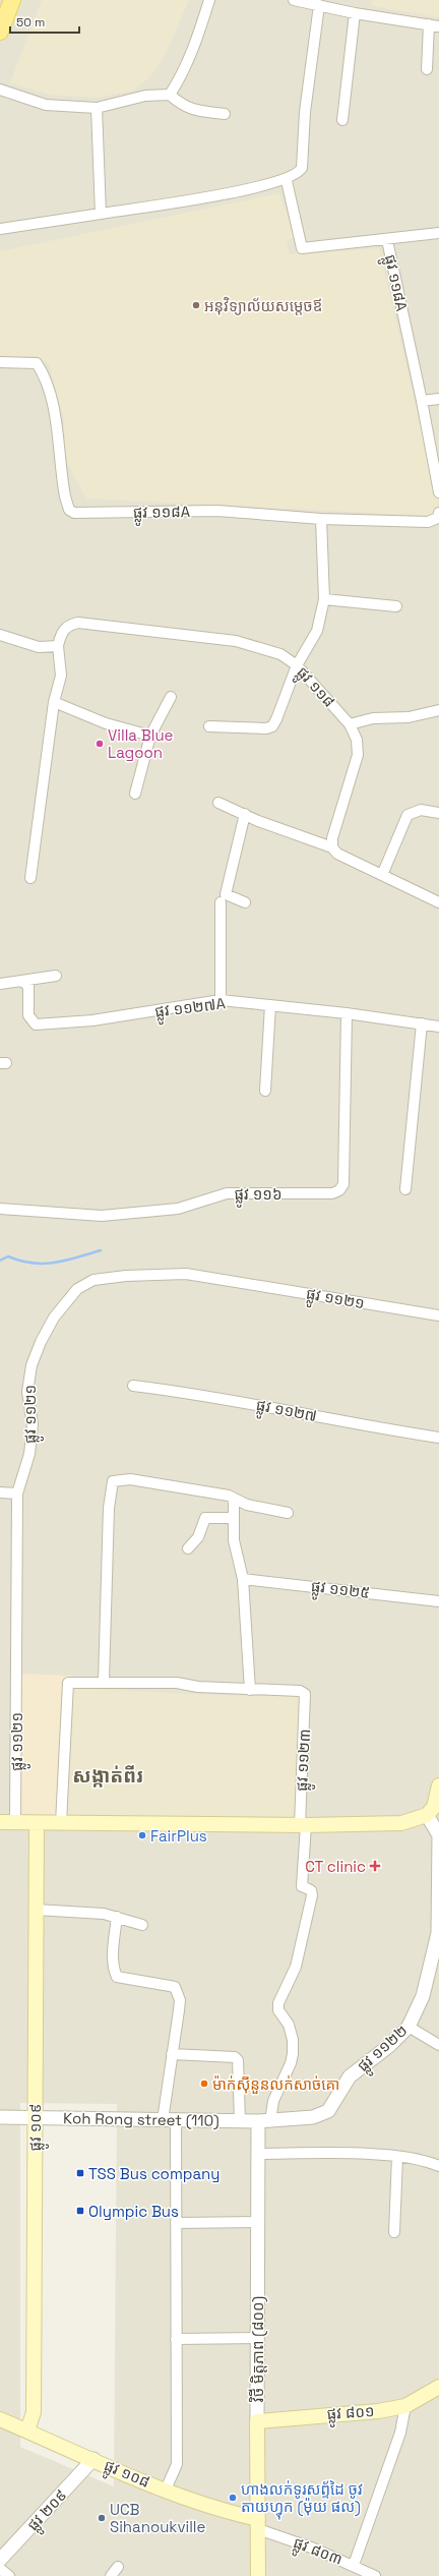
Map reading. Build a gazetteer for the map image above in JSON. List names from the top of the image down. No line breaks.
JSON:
{"streets":{"main road":["ផ្លូវ ១០៩","វិថី មិត្តភាព (៨០០)","ផ្លូវ ៨០១","ផ្លូវ ១០៨"],"street":["ផ្លូវ ១១៨A","ផ្លូវ ១១៨","ផ្លូវ ១១២៧A","ផ្លូវ ១១៦","ផ្លូវ ១១២១","ផ្លូវ ១១២៧","ផ្លូវ ១១២៥","ផ្លូវ ១១២៣","ផ្លូវ ១១២២","Koh Rong street (110)","ផ្លូវ ២០៩","ផ្លូវ ៨០៣"]},"crossings":[["ផ្លូវ ១១២៧A","ផ្លូវ ១១៦"],["ផ្លូវ ១១២៣","ផ្លូវ ១១២២"],["ផ្លូវ ១១២៣","Koh Rong street (110)"],["ផ្លូវ ១១២៣","វិថី មិត្តភាព (៨០០)"],["ផ្លូវ ១១២២","Koh Rong street (110)"],["ផ្លូវ ១១២២","វិថី មិត្តភាព (៨០០)"],["Koh Rong street (110)","ផ្លូវ ១០៩"],["Koh Rong street (110)","វិថី មិត្តភាព (៨០០)"],["ផ្លូវ ១០៩","ផ្លូវ ១០៨"],["វិថី មិត្តភាព (៨០០)","ផ្លូវ ៨០១"],["វិថី មិត្តភាព (៨០០)","ផ្លូវ ១០៨"],["វិថី មិត្តភាព (៨០០)","ផ្លូវ ៨០៣"],["ផ្លូវ ១០៨","ផ្លូវ ២០៩"],["ផ្លូវ ១០៨","ផ្លូវ ៨០៣"]],"districts":["សង្កាត់ពីរ"],"places":{"other":["អនុវិទ្យាល័យសម្តេចឪ","Villa Blue Lagoon","FairPlus","ម៉ាក់សុីនួនលក់សាច់គោ","ហាងលក់ទូរសព្ទ័ដៃ ចូវ តាយហ្វុក (ម៉ុយ ផល)","UCB Sihanoukville"],"health":["CT clinic"],"transit":["TSS Bus company","Olympic Bus"]},"scale_bar":"50 m"}
